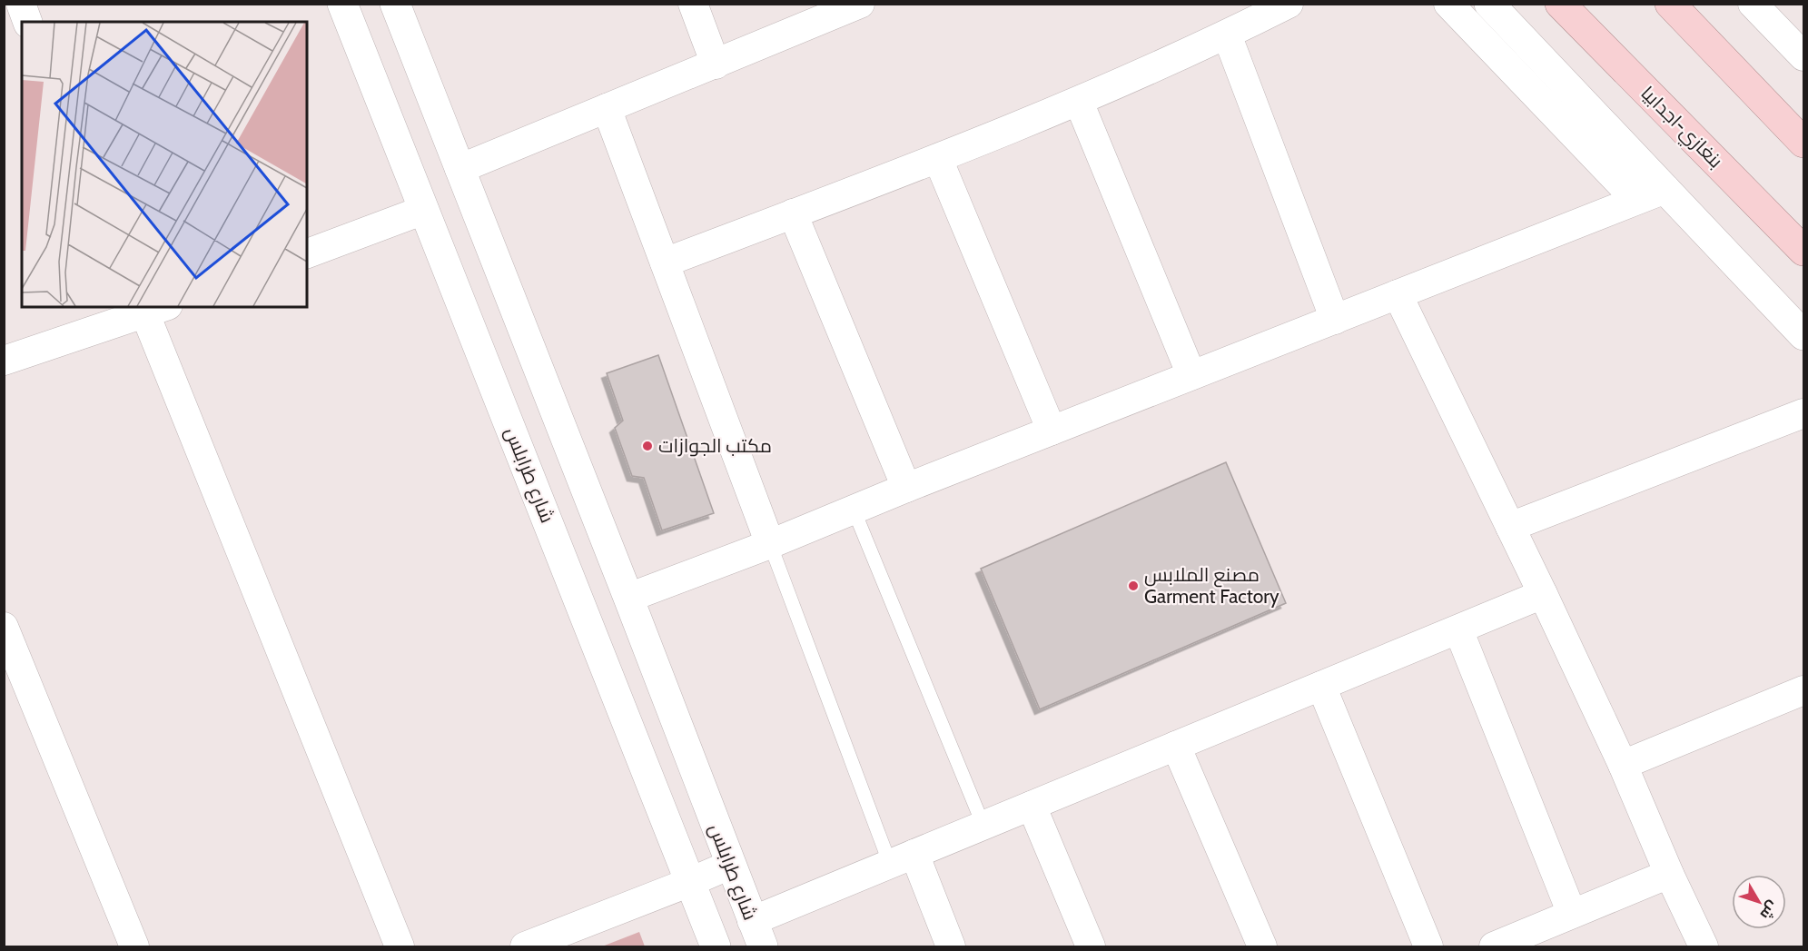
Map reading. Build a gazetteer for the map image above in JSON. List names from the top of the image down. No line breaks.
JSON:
{"streets":{"highway":["بنغازي-اجدابيا"],"main road":["شارع طرابلس"]},"places":["مكتب الجوازات","مصنع الملابس Garment Factory"],"north":"bottom right"}
